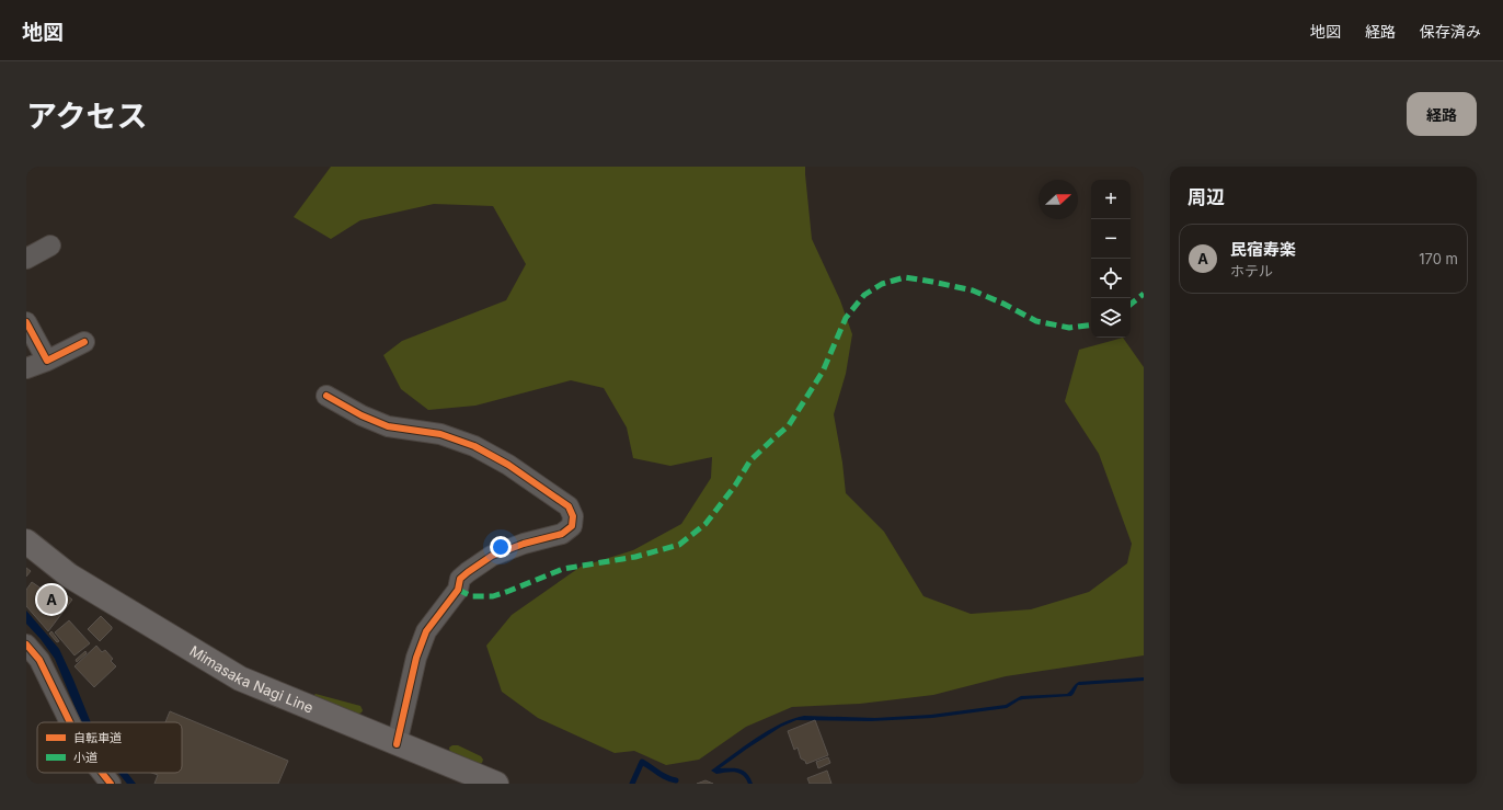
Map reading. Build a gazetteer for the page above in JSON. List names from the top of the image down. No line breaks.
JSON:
{"streets":{"main road":["Mimasaka Nagi Line"]},"legend":["自転車道","小道"],"north":"right","page":{"header":"地図","nav":["地図","経路","保存済み"],"title":"アクセス","buttons":"経路","heading":"周辺","map_buttons":["+","−"],"list":[{"mark":"A","name":"民宿寿楽","note":"ホテル","value":"170 m"}],"pins":"A"}}
